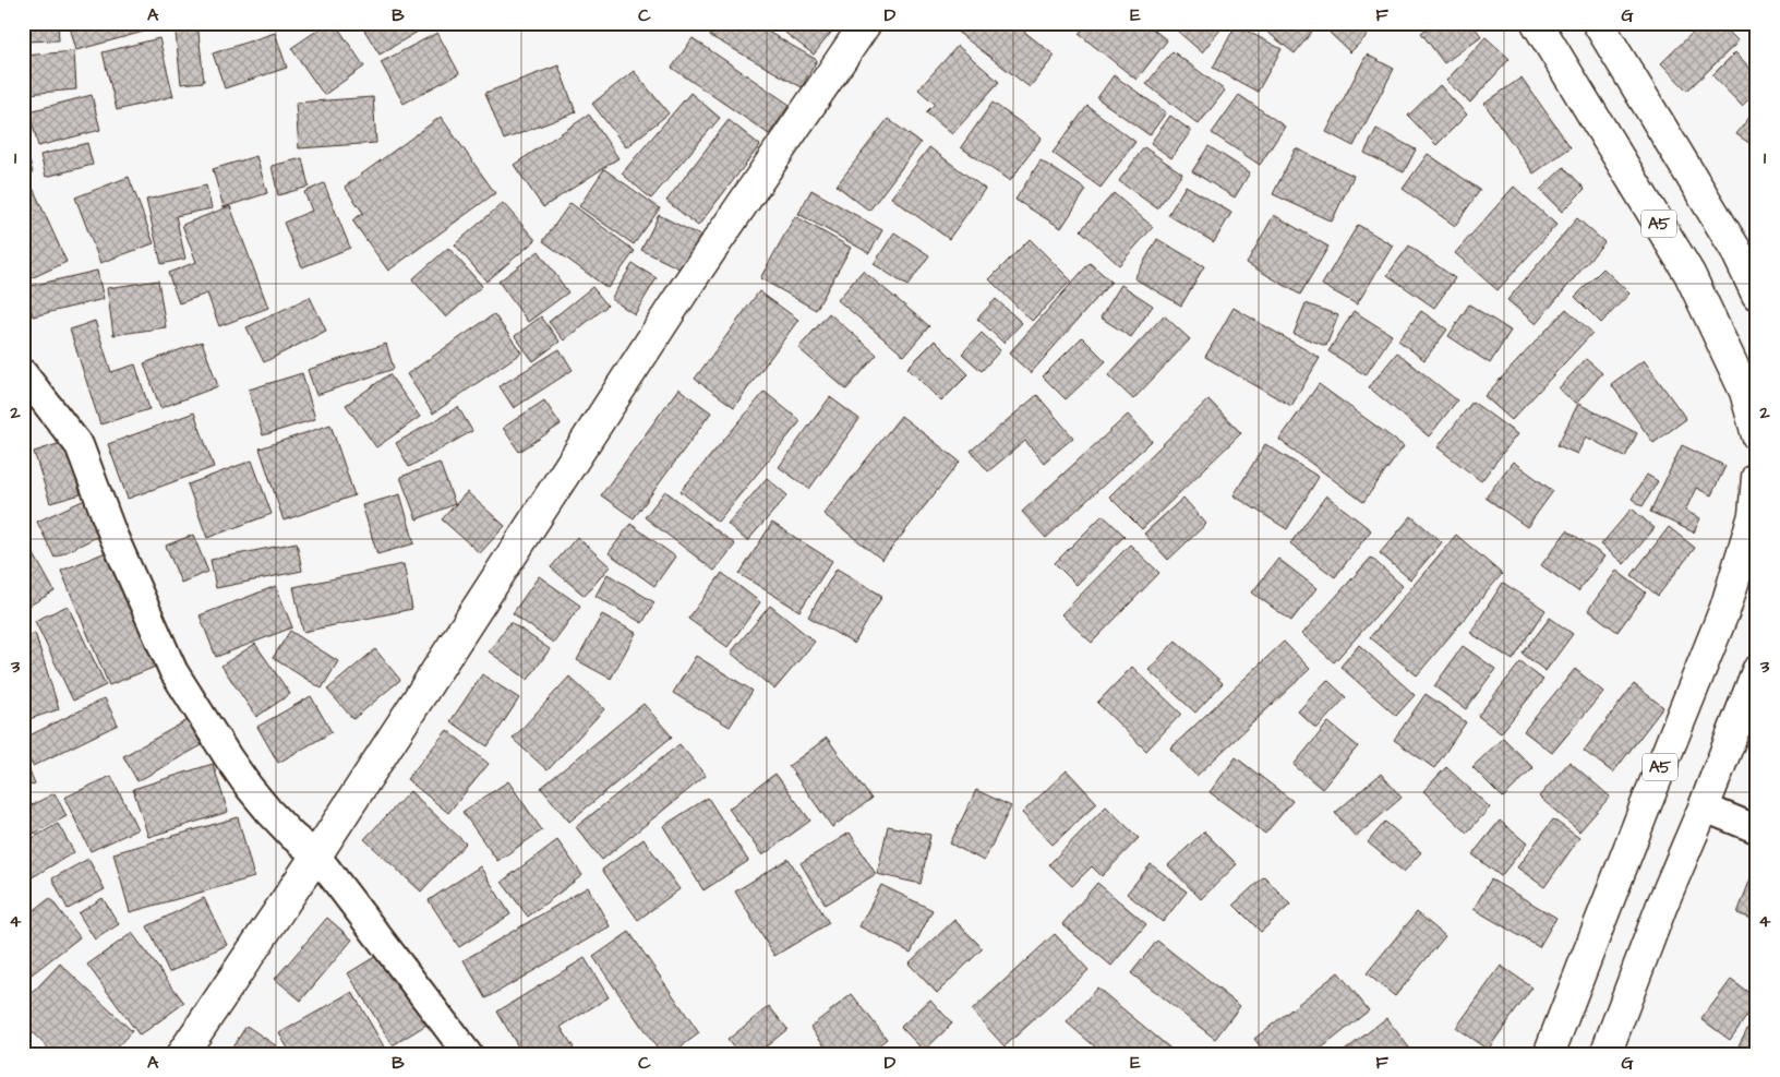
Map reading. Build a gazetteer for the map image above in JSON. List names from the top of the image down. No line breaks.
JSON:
{"streets":{"main road":["A5"]},"grid":{"columns":["A","B","C","D","E","F","G"],"rows":["1","2","3","4"]}}
